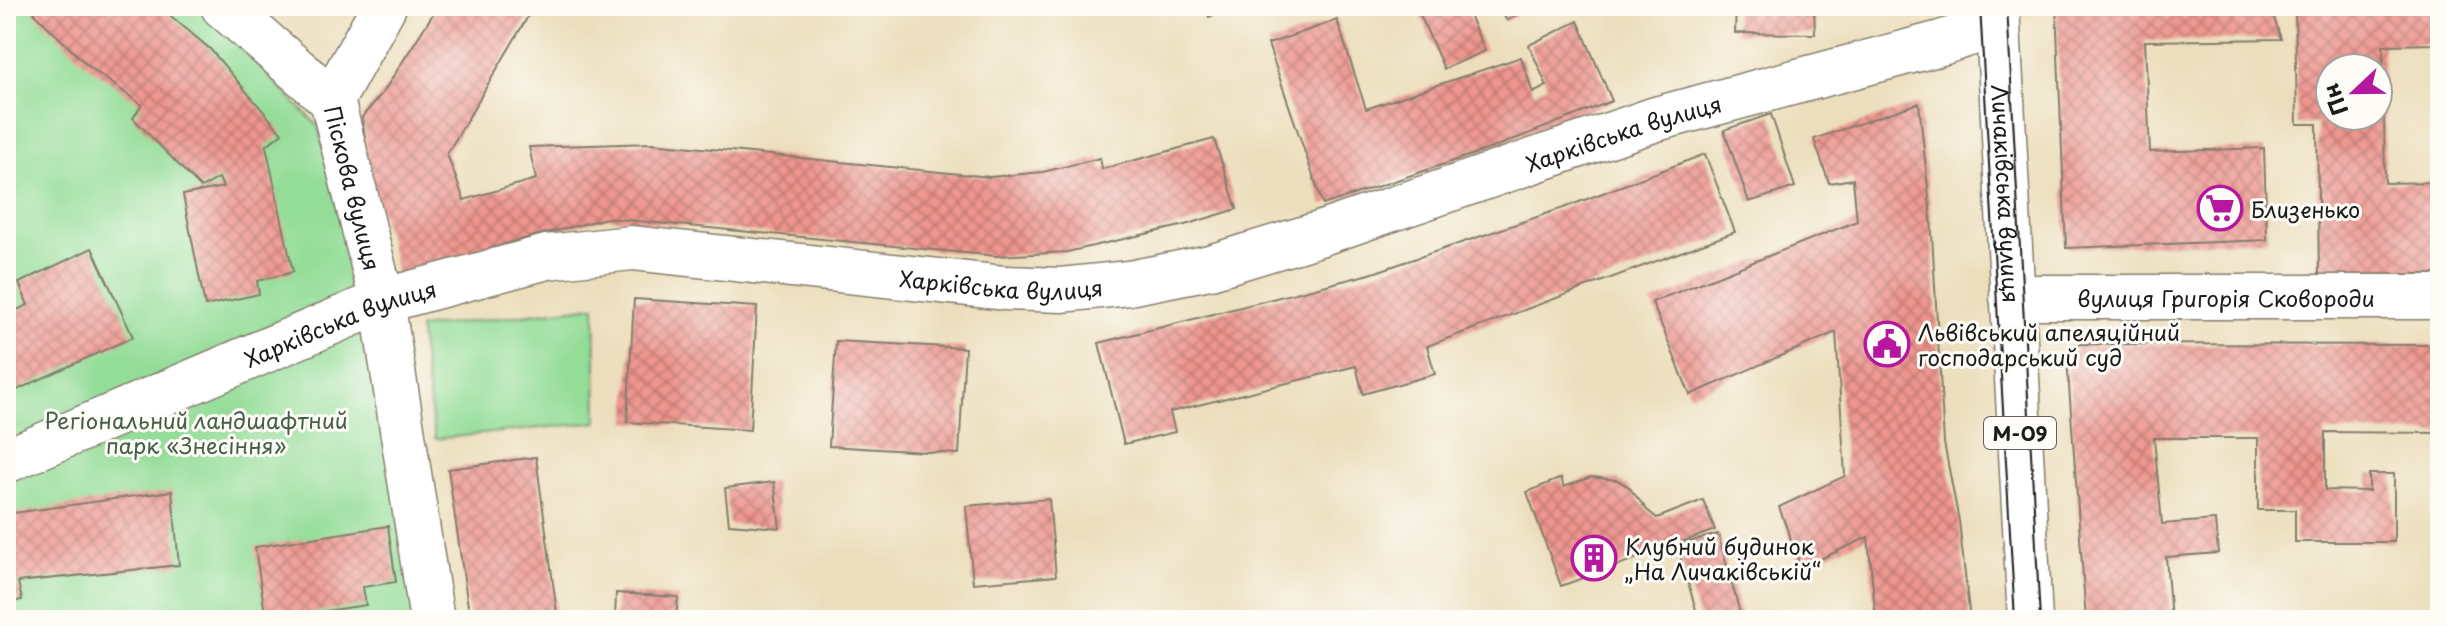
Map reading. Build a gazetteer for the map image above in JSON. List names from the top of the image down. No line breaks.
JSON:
{"streets":{"street":["Харківська вулиця","Піскова вулиця","Личаківська вулиця","вулиця Григорія Сковороди","М-09"]},"crossings":[["Харківська вулиця","Піскова вулиця"],["Харківська вулиця","Личаківська вулиця"],["Личаківська вулиця","вулиця Григорія Сковороди"]],"parks":["Регіональний ландшафтний парк «Знесіння»"],"places":{"supermarket":["Близенько"],"public building":["Львівський апеляційний господарський суд"],"building":["Клубний будинок „На Личаківській“"]},"north":"left"}
